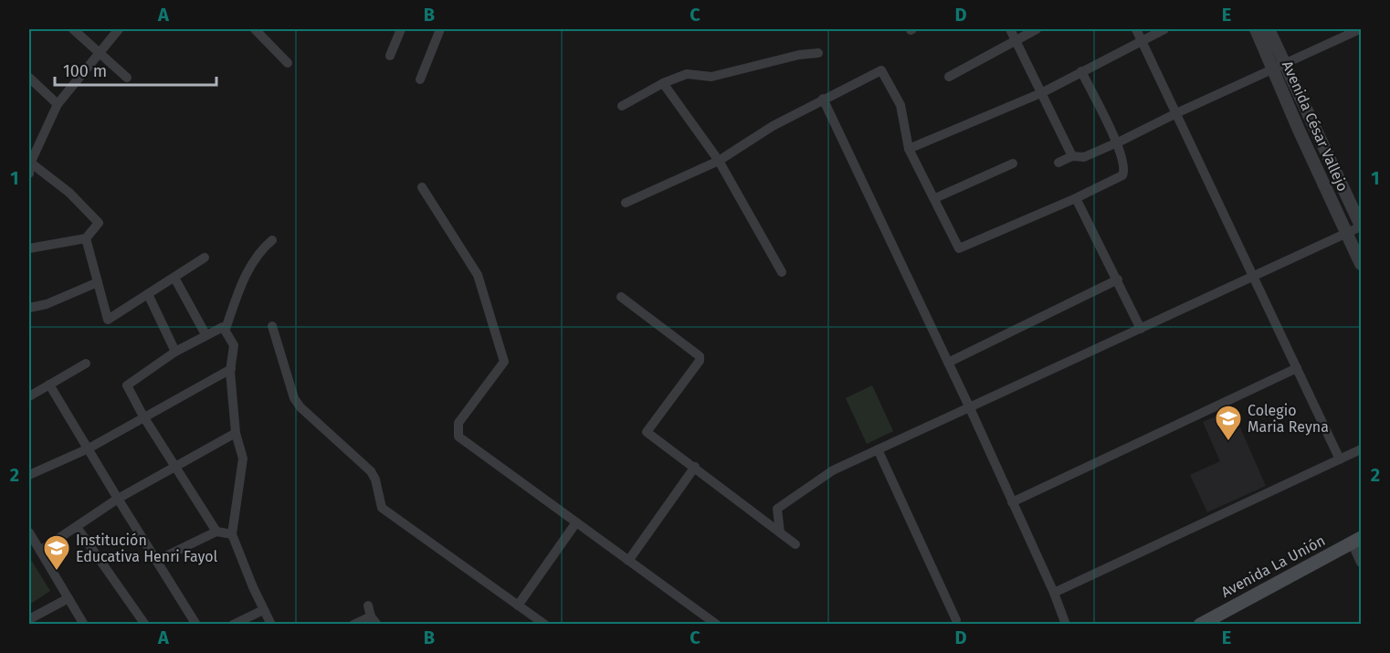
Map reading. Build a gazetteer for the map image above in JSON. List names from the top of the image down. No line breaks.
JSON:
{"streets":{"main road":["Avenida La Unión"],"street":["Avenida César Vallejo"]},"places":{"school or university":["Colegio Maria Reyna","Institución Educativa Henri Fayol"]},"scale_bar":"100 m","grid":{"columns":["A","B","C","D","E"],"rows":["1","2"]}}
